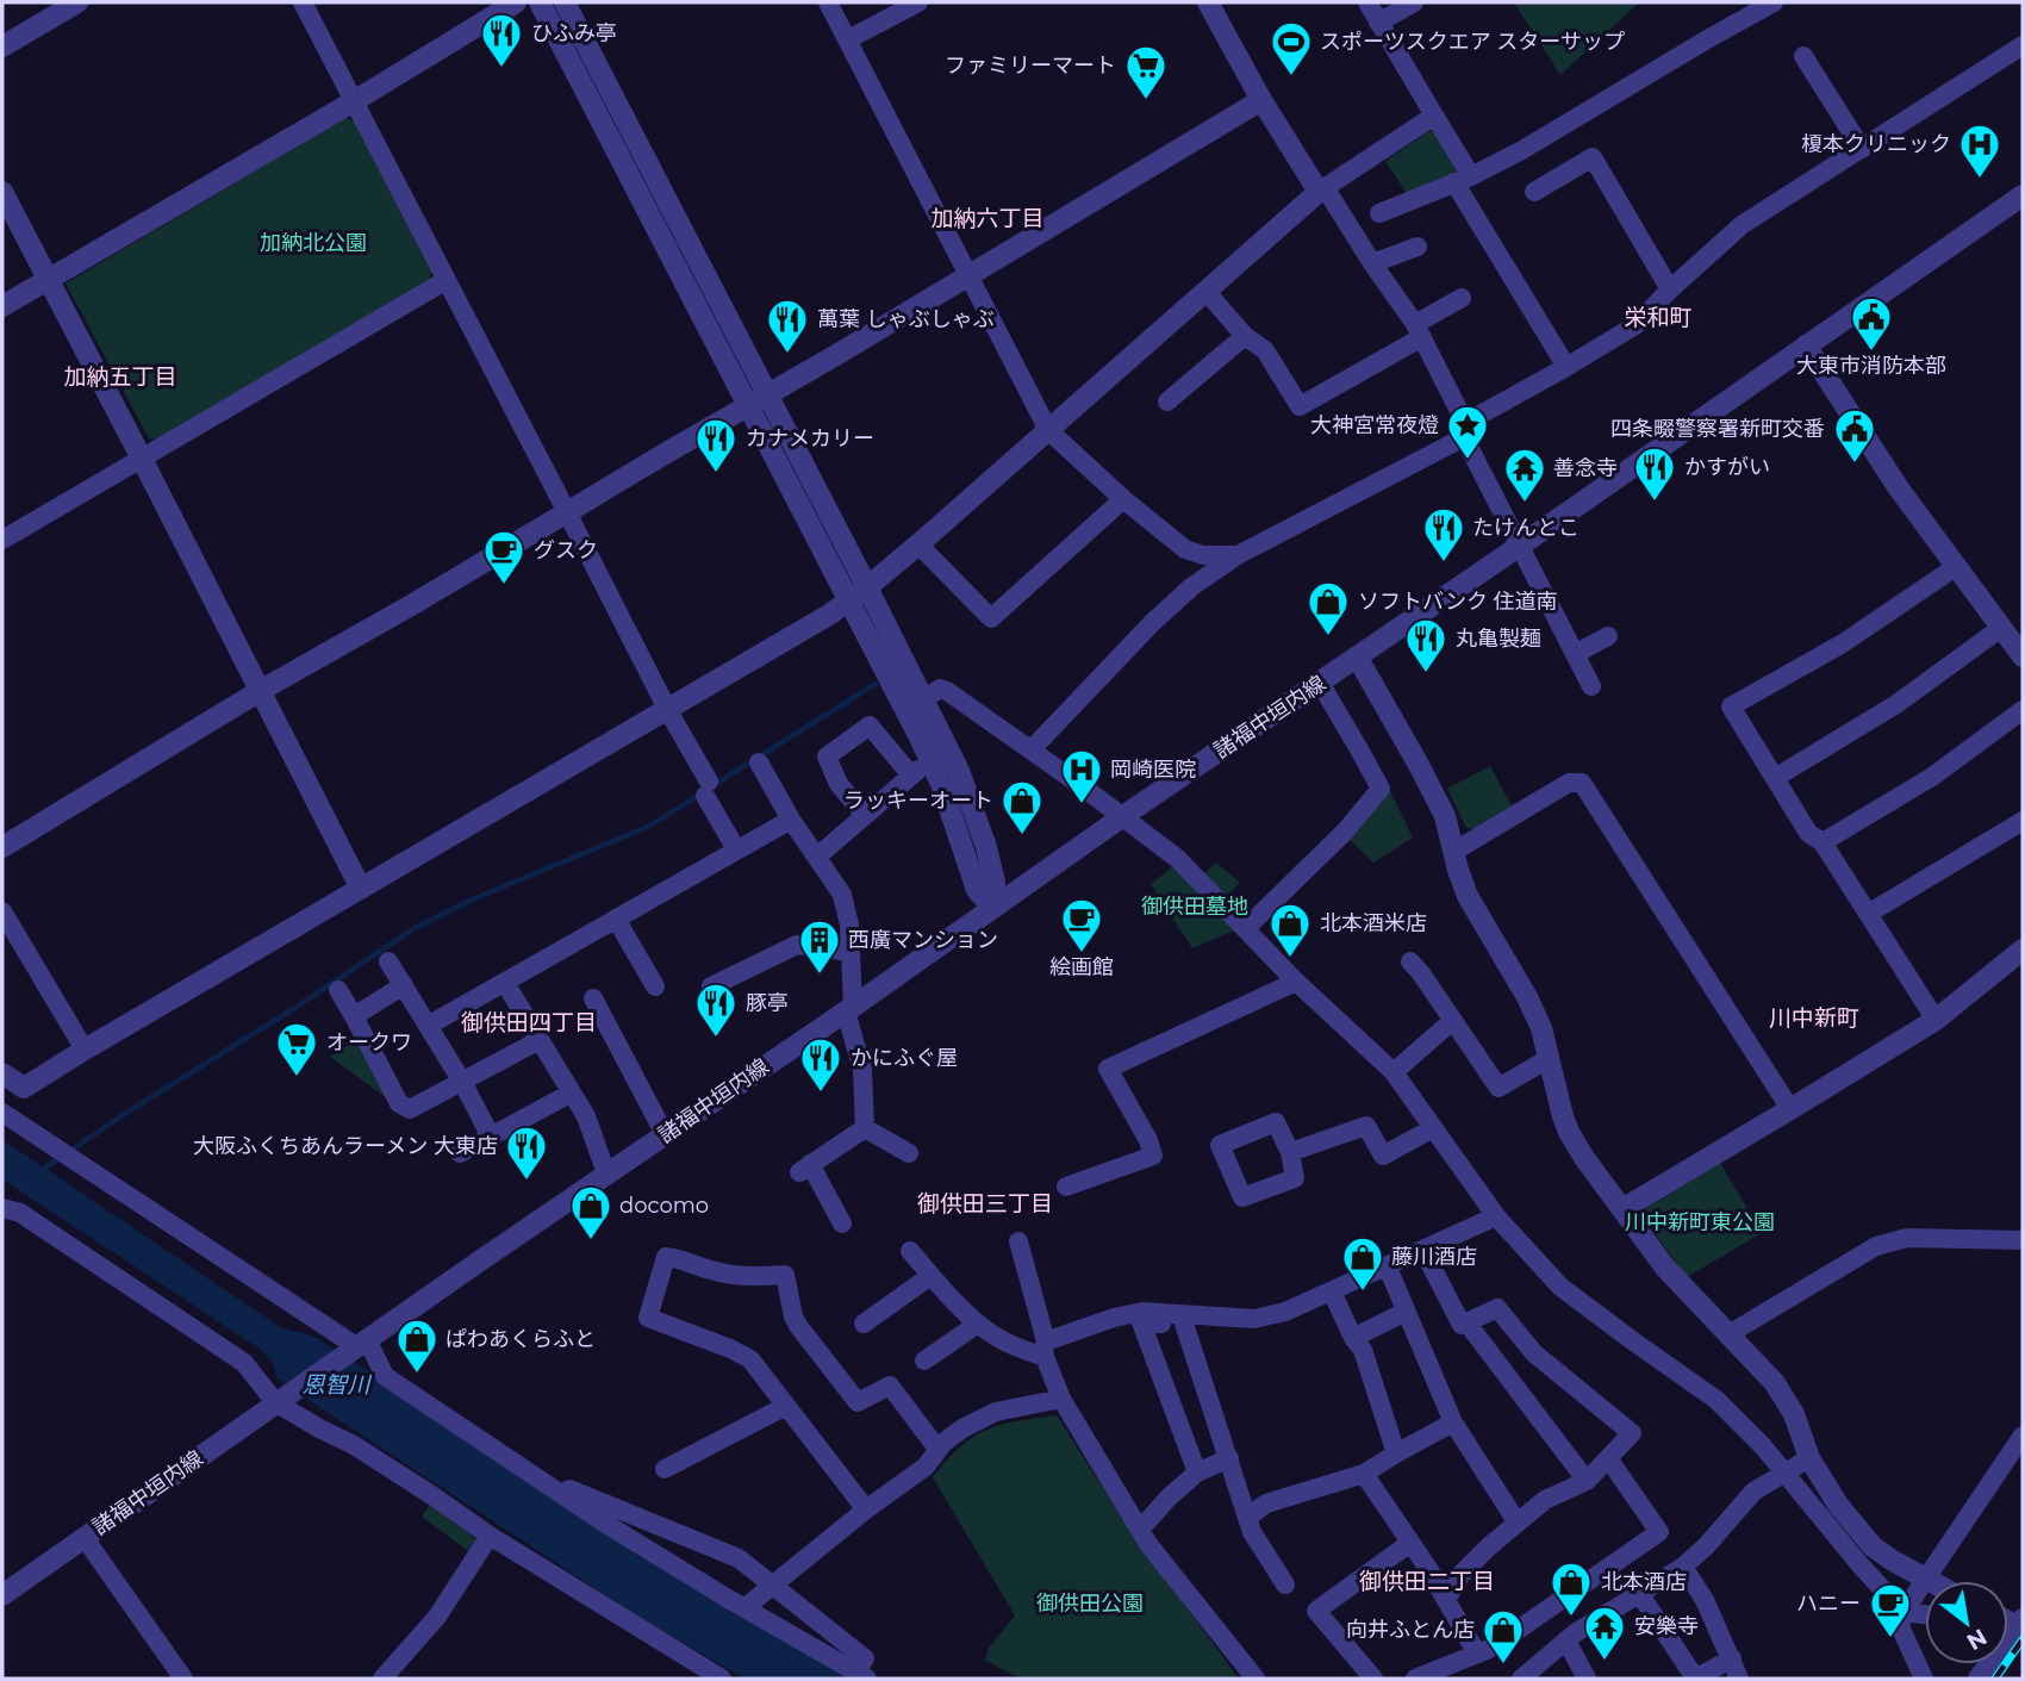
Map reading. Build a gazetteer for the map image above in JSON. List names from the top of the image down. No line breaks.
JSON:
{"streets":{"street":["諸福中垣内線"]},"districts":["加納六丁目","栄和町","加納五丁目","川中新町","御供田四丁目","御供田三丁目","御供田二丁目"],"water":["恩智川"],"parks":["加納北公園","御供田墓地","川中新町東公園","御供田公園"],"places":{"restaurant":["ひふみ亭","萬葉 しゃぶしゃぶ","カナメカリー","かすがい","たけんとこ","丸亀製麺","豚亭","かにふぐ屋","大阪ふくちあんラーメン 大東店"],"sports":["スポーツスクエア スターサップ"],"supermarket":["ファミリーマート","オークワ"],"hospital":["榎本クリニック","岡崎医院"],"public building":["大東市消防本部","四条畷警察署新町交番"],"place":["大神宮常夜燈"],"temple":["善念寺","安樂寺"],"cafe":["グスク","絵画館","ハニー"],"shop":["ソフトバンク 住道南","ラッキーオート","北本酒米店","docomo","藤川酒店","ぱわあくらふと","北本酒店","向井ふとん店"],"building":["西廣マンション"]},"north":"bottom right"}
